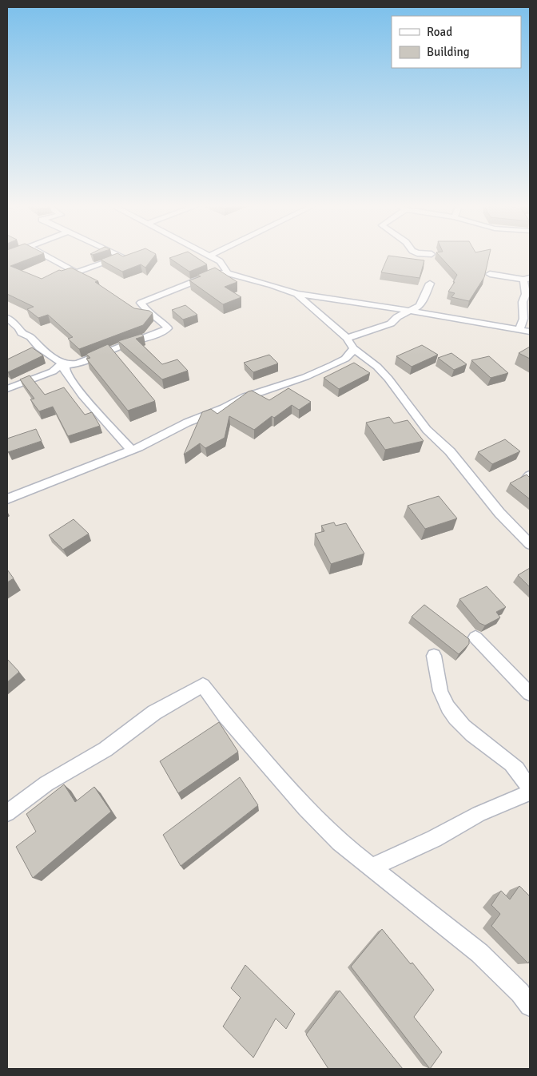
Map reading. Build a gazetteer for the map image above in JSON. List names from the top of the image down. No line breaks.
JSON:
{"legend":["Road","Building"]}
